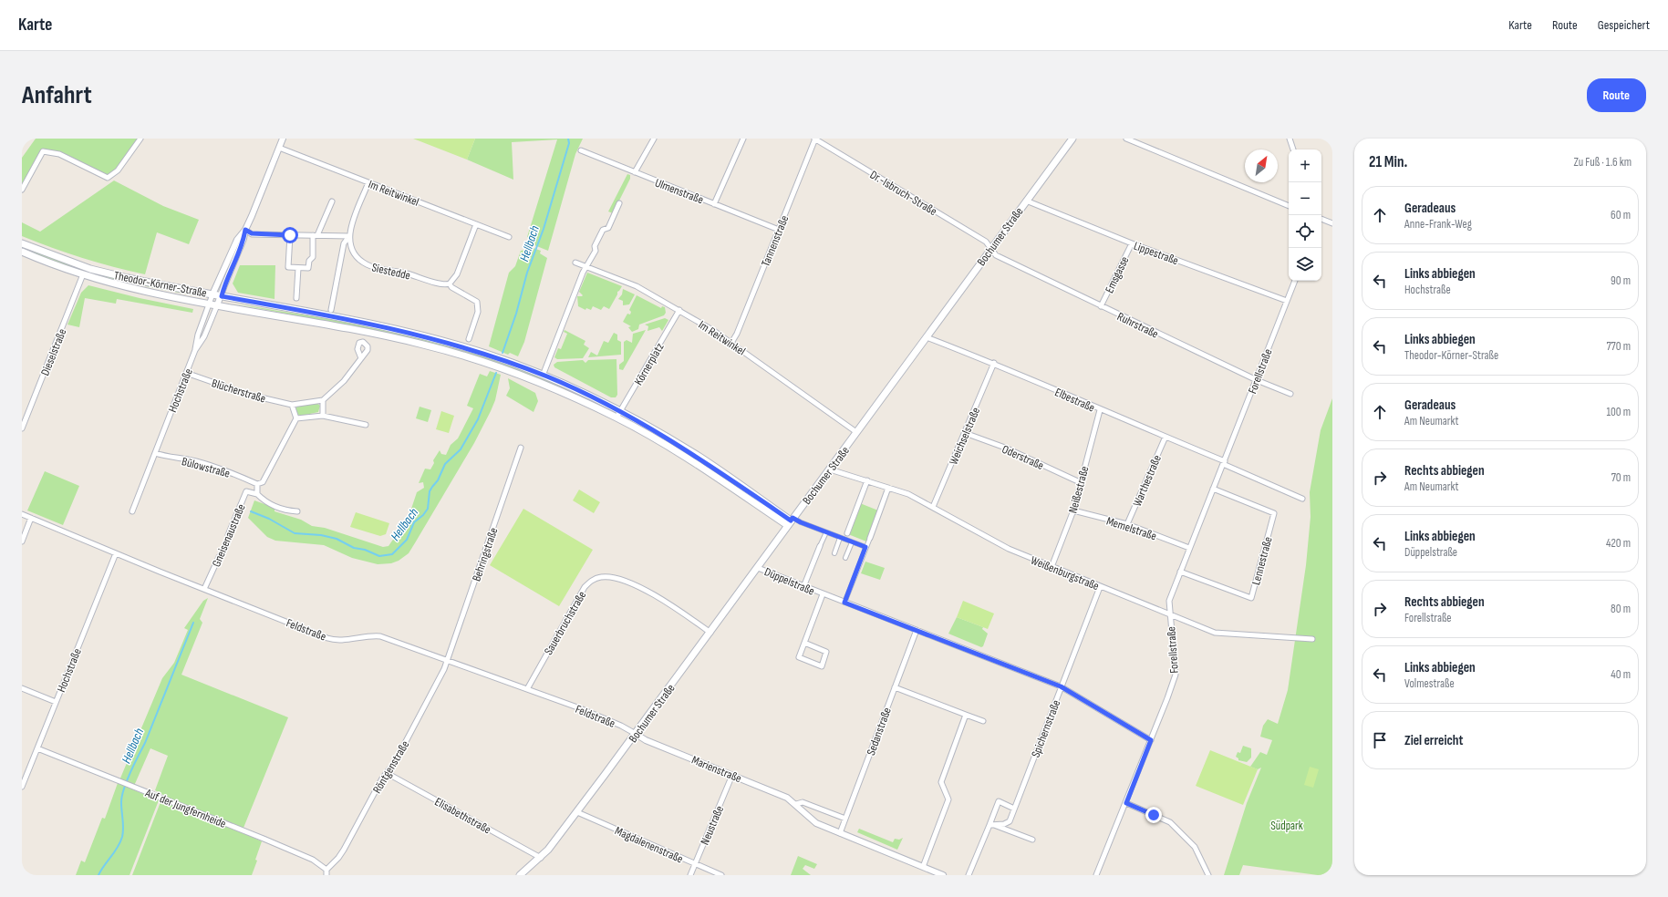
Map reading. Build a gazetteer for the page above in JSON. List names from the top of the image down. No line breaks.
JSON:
{"streets":{"main road":["Bochumer Straße","Theodor-Körner-Straße"],"street":["Ulmenstraße","Im Reitwinkel","Dr.-Isbruch-Straße","Tannenstraße","Lippestraße","Siestedde","Emsgasse","Ruhrstraße","Dieselstraße","Körnerplatz","Forellstraße","Hochstraße","Blücherstraße","Elbestraße","Weichselstraße","Oderstraße","Bülowstraße","Warthestraße","Neißestraße","Memelstraße","Gneisenaustraße","Behringstraße","Lennestraße","Weißenburgstraße","Düppelstraße","Sauerbruchstraße","Feldstraße","Spichernstraße","Sedanstraße","Röntgenstraße","Marienstraße","Auf der Jungfernheide","Elisabethstraße","Neustraße","Magdalenenstraße"]},"crossings":[["Ulmenstraße","Tannenstraße"],["Im Reitwinkel","Bochumer Straße"],["Im Reitwinkel","Tannenstraße"],["Im Reitwinkel","Körnerplatz"],["Im Reitwinkel","Hochstraße"],["Dr.-Isbruch-Straße","Bochumer Straße"],["Dr.-Isbruch-Straße","Tannenstraße"],["Dr.-Isbruch-Straße","Ruhrstraße"],["Bochumer Straße","Lippestraße"],["Bochumer Straße","Theodor-Körner-Straße"],["Bochumer Straße","Ruhrstraße"],["Bochumer Straße","Elbestraße"],["Bochumer Straße","Weißenburgstraße"],["Bochumer Straße","Düppelstraße"],["Bochumer Straße","Sauerbruchstraße"],["Bochumer Straße","Feldstraße"],["Bochumer Straße","Marienstraße"],["Bochumer Straße","Elisabethstraße"],["Bochumer Straße","Magdalenenstraße"],["Lippestraße","Emsgasse"],["Lippestraße","Forellstraße"],["Emsgasse","Ruhrstraße"],["Theodor-Körner-Straße","Dieselstraße"],["Theodor-Körner-Straße","Körnerplatz"],["Theodor-Körner-Straße","Hochstraße"],["Ruhrstraße","Forellstraße"],["Forellstraße","Elbestraße"],["Forellstraße","Memelstraße"],["Forellstraße","Lennestraße"],["Forellstraße","Weißenburgstraße"],["Forellstraße","Düppelstraße"],["Hochstraße","Blücherstraße"],["Hochstraße","Bülowstraße"],["Hochstraße","Feldstraße"],["Hochstraße","Auf der Jungfernheide"],["Elbestraße","Weichselstraße"],["Elbestraße","Warthestraße"],["Elbestraße","Neißestraße"],["Weichselstraße","Oderstraße"],["Weichselstraße","Weißenburgstraße"],["Oderstraße","Neißestraße"],["Bülowstraße","Gneisenaustraße"],["Warthestraße","Memelstraße"],["Neißestraße","Memelstraße"],["Neißestraße","Weißenburgstraße"],["Gneisenaustraße","Feldstraße"],["Behringstraße","Feldstraße"],["Behringstraße","Röntgenstraße"],["Weißenburgstraße","Spichernstraße"],["Düppelstraße","Spichernstraße"],["Düppelstraße","Sedanstraße"],["Sauerbruchstraße","Feldstraße"],["Feldstraße","Röntgenstraße"],["Feldstraße","Marienstraße"],["Sedanstraße","Marienstraße"],["Röntgenstraße","Auf der Jungfernheide"],["Röntgenstraße","Elisabethstraße"],["Marienstraße","Neustraße"],["Neustraße","Magdalenenstraße"]],"water":["Hellbach"],"parks":["Südpark"],"north":"top right","page":{"header":"Karte","nav":["Karte","Route","Gespeichert"],"buttons":"Route","title":"Anfahrt","heading":["21 Min.","Zu Fuß · 1.6 km"],"map_buttons":["+","−"],"list":[["Geradeaus","Anne-Frank-Weg","60 m"],["Links abbiegen","Hochstraße","90 m"],["Links abbiegen","Theodor-Körner-Straße","770 m"],["Geradeaus","Am Neumarkt","100 m"],["Rechts abbiegen","Am Neumarkt","70 m"],["Links abbiegen","Düppelstraße","420 m"],["Rechts abbiegen","Forellstraße","80 m"],["Links abbiegen","Volmestraße","40 m"],"Ziel erreicht"]}}
